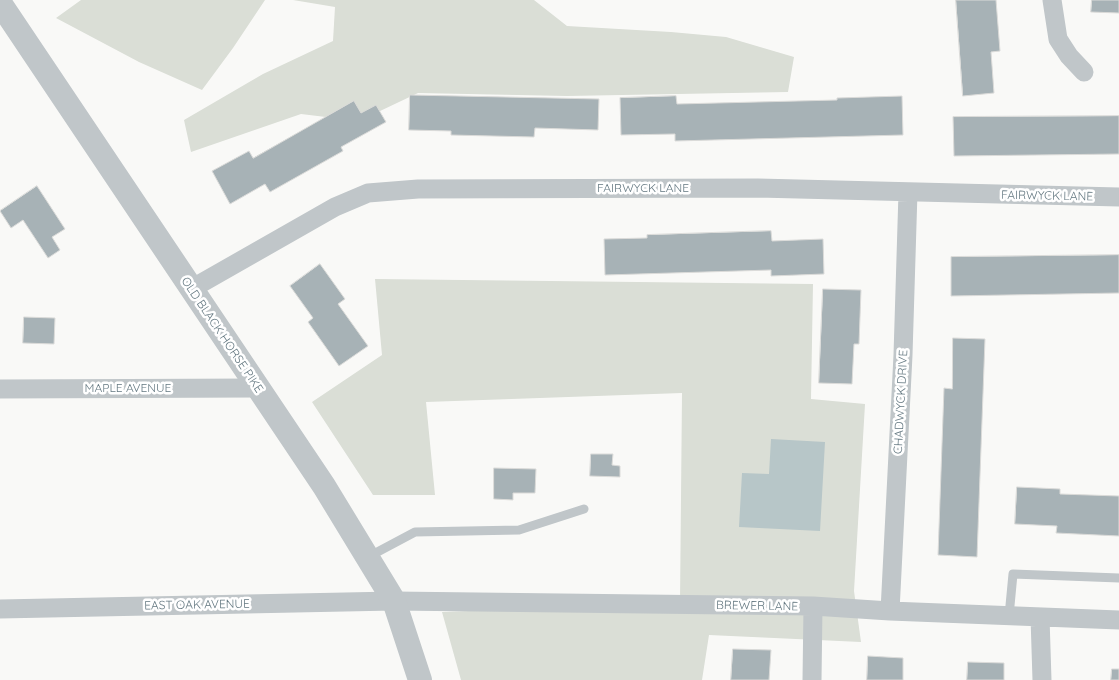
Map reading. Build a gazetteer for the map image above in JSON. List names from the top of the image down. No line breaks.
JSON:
{"streets":{"street":["FAIRWYCK LANE","OLD BLACK HORSE PIKE","MAPLE AVENUE","CHADWYCK DRIVE","EAST OAK AVENUE","BREWER LANE"]},"crossings":[["FAIRWYCK LANE","OLD BLACK HORSE PIKE"],["FAIRWYCK LANE","CHADWYCK DRIVE"],["OLD BLACK HORSE PIKE","MAPLE AVENUE"],["OLD BLACK HORSE PIKE","EAST OAK AVENUE"],["OLD BLACK HORSE PIKE","BREWER LANE"],["CHADWYCK DRIVE","BREWER LANE"],["EAST OAK AVENUE","BREWER LANE"]]}
